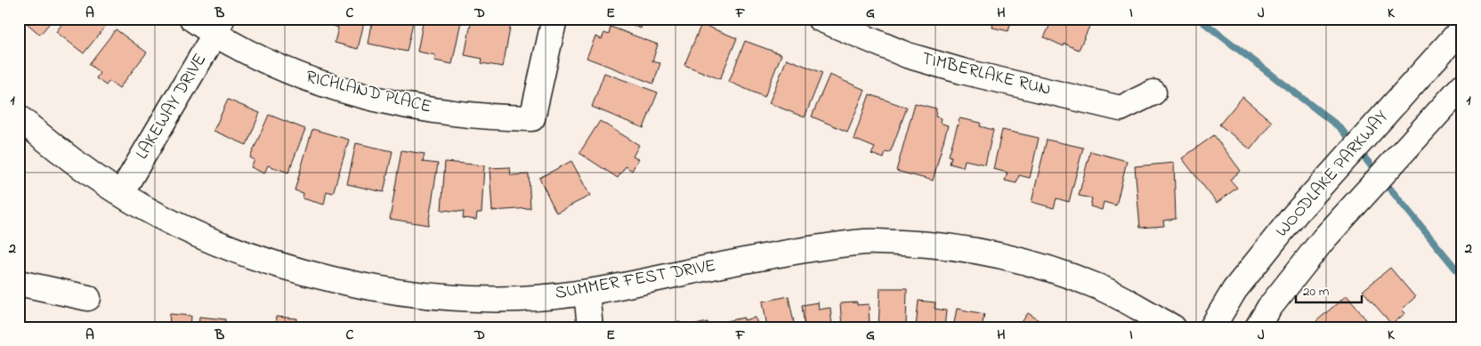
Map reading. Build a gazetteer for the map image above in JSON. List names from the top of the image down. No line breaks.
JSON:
{"streets":{"street":["TIMBERLAKE RUN","RICHLAND PLACE","LAKEWAY DRIVE","WOODLAKE PARKWAY","SUMMER FEST DRIVE"]},"crossings":[["RICHLAND PLACE","LAKEWAY DRIVE"],["LAKEWAY DRIVE","SUMMER FEST DRIVE"]],"scale_bar":"20 m","grid":{"columns":["A","B","C","D","E","F","G","H","I","J","K"],"rows":["1","2"]}}
